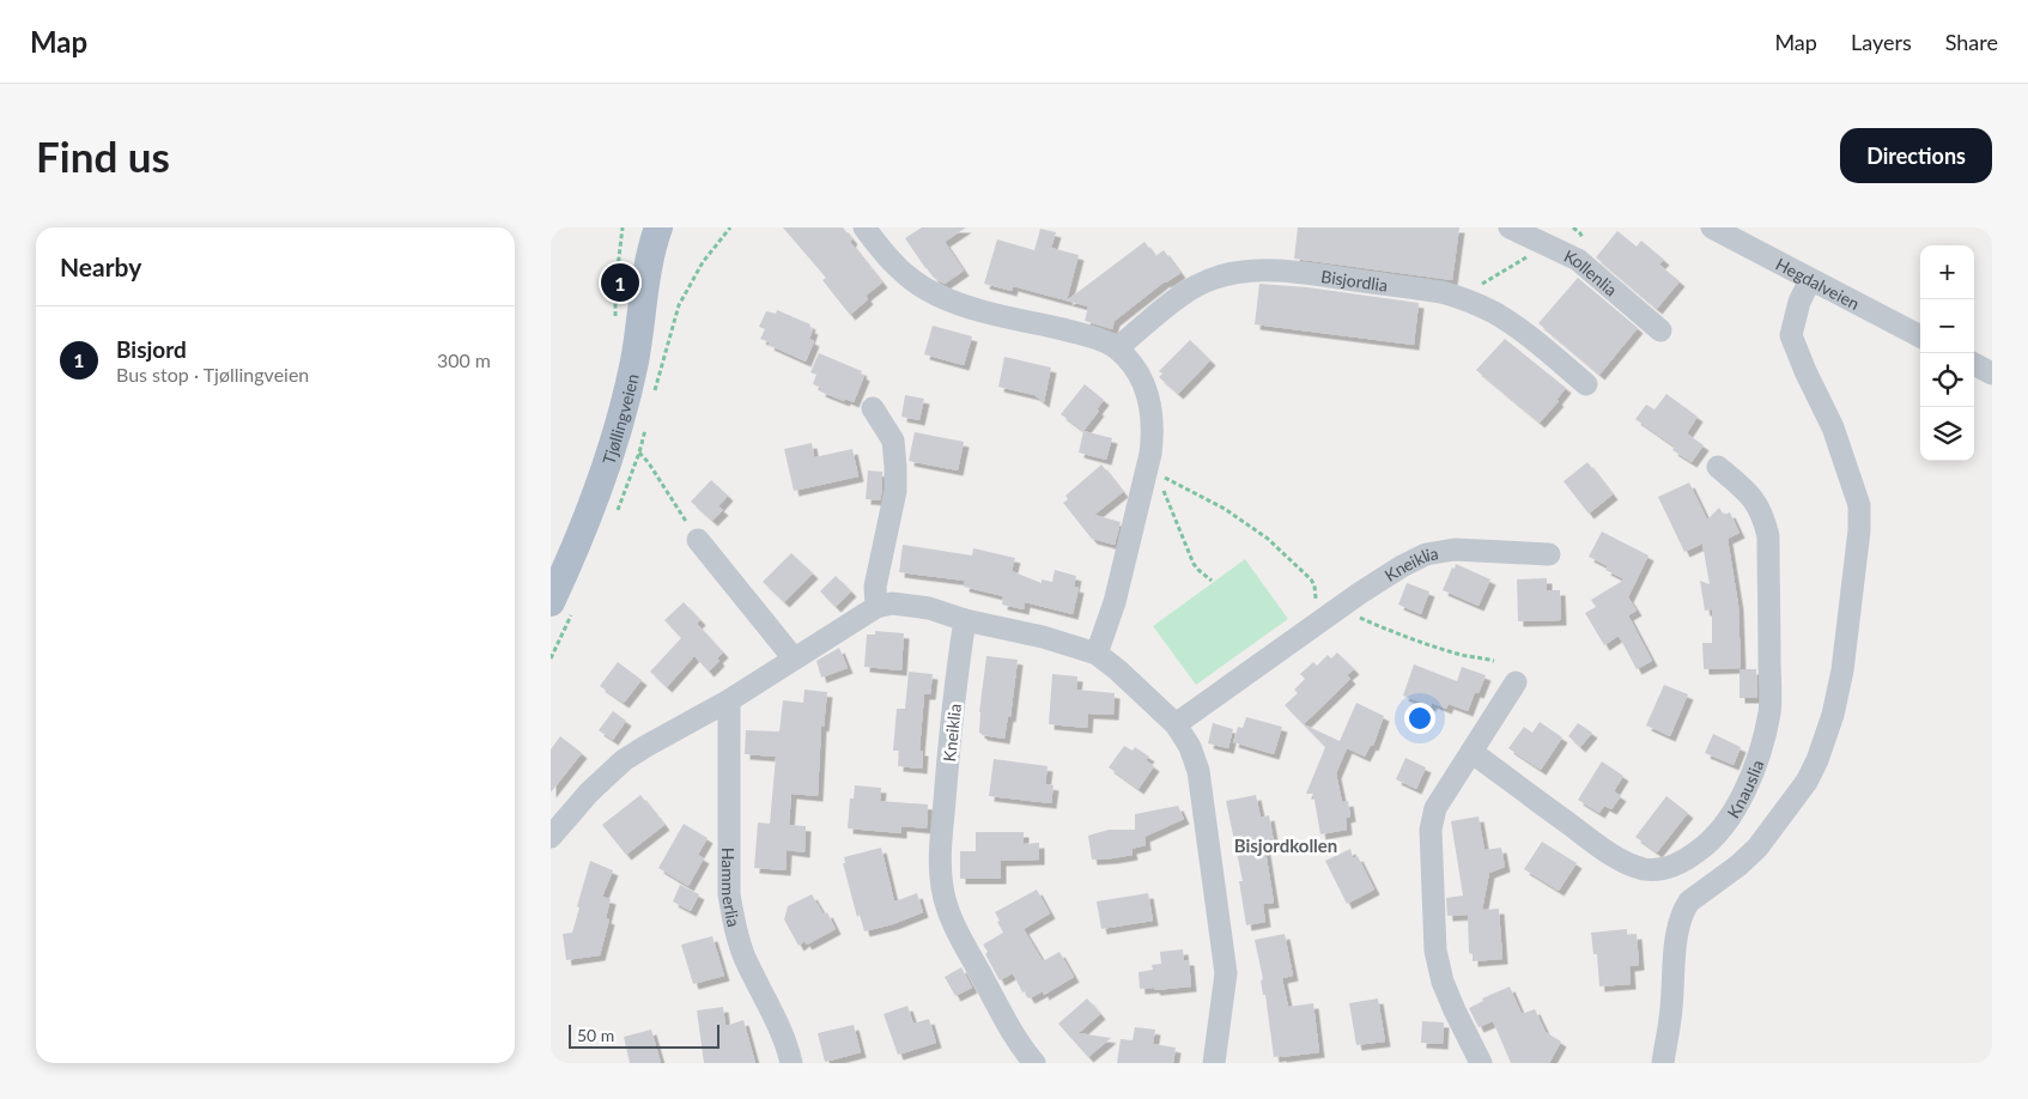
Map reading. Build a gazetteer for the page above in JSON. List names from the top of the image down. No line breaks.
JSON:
{"streets":{"main road":["Tjøllingveien"],"street":["Kollenlia","Bisjordlia","Hegdalveien","Kneiklia","Knauslia","Hammerlia"]},"districts":["Bisjordkollen"],"scale_bar":"50 m","page":{"header":"Map","nav":["Map","Layers","Share"],"buttons":"Directions","title":"Find us","heading":"Nearby","map_buttons":["+","−"],"pins":"1","list":[{"mark":"1","name":"Bisjord","note":"Bus stop · Tjøllingveien","value":"300 m"}],"scale":"50 m"}}
